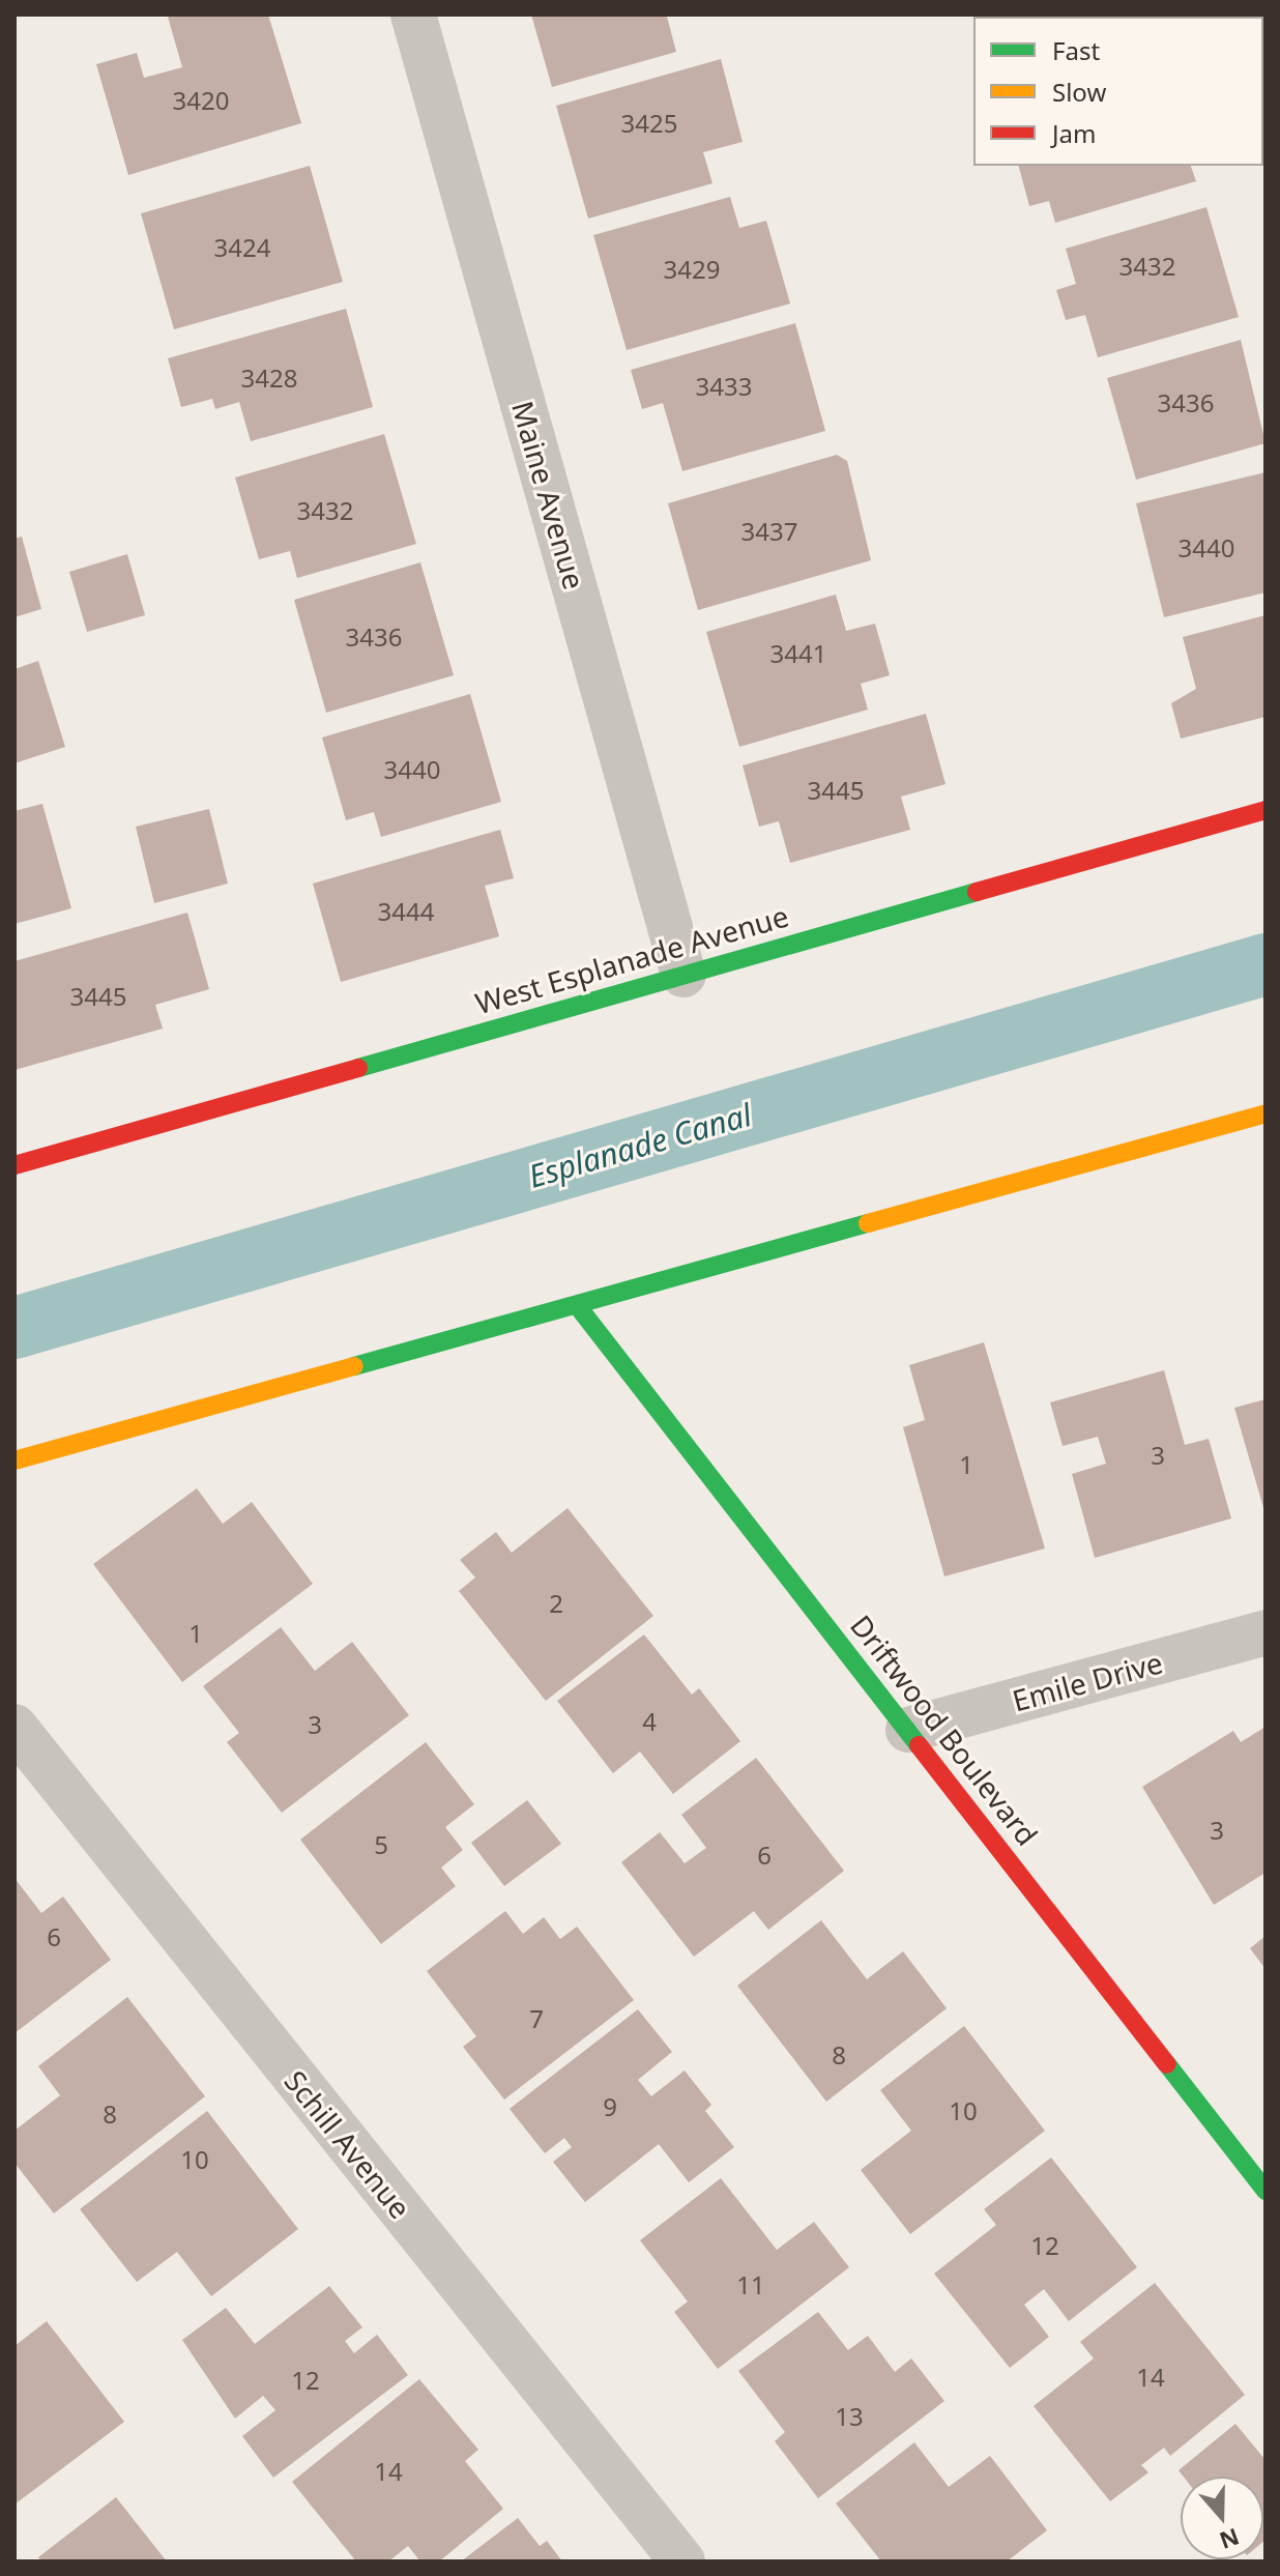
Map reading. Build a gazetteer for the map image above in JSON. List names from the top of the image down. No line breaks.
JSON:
{"streets":{"main road":["West Esplanade Avenue","Driftwood Boulevard"],"street":["Maine Avenue","Emile Drive","Schill Avenue"]},"crossings":[["Maine Avenue","West Esplanade Avenue"],["Emile Drive","Driftwood Boulevard"]],"water":["Esplanade Canal"],"house_numbers":["3420","3425","3424","3432","3429","3428","3433","3436","3432","3437","3440","3436","3441","3440","3445","3444","3445","3","1","2","1","4","3","3","5","6","6","7","8","9","10","8","10","12","11","14","12","13","14"],"legend":["Fast","Slow","Jam"],"north":"bottom"}
